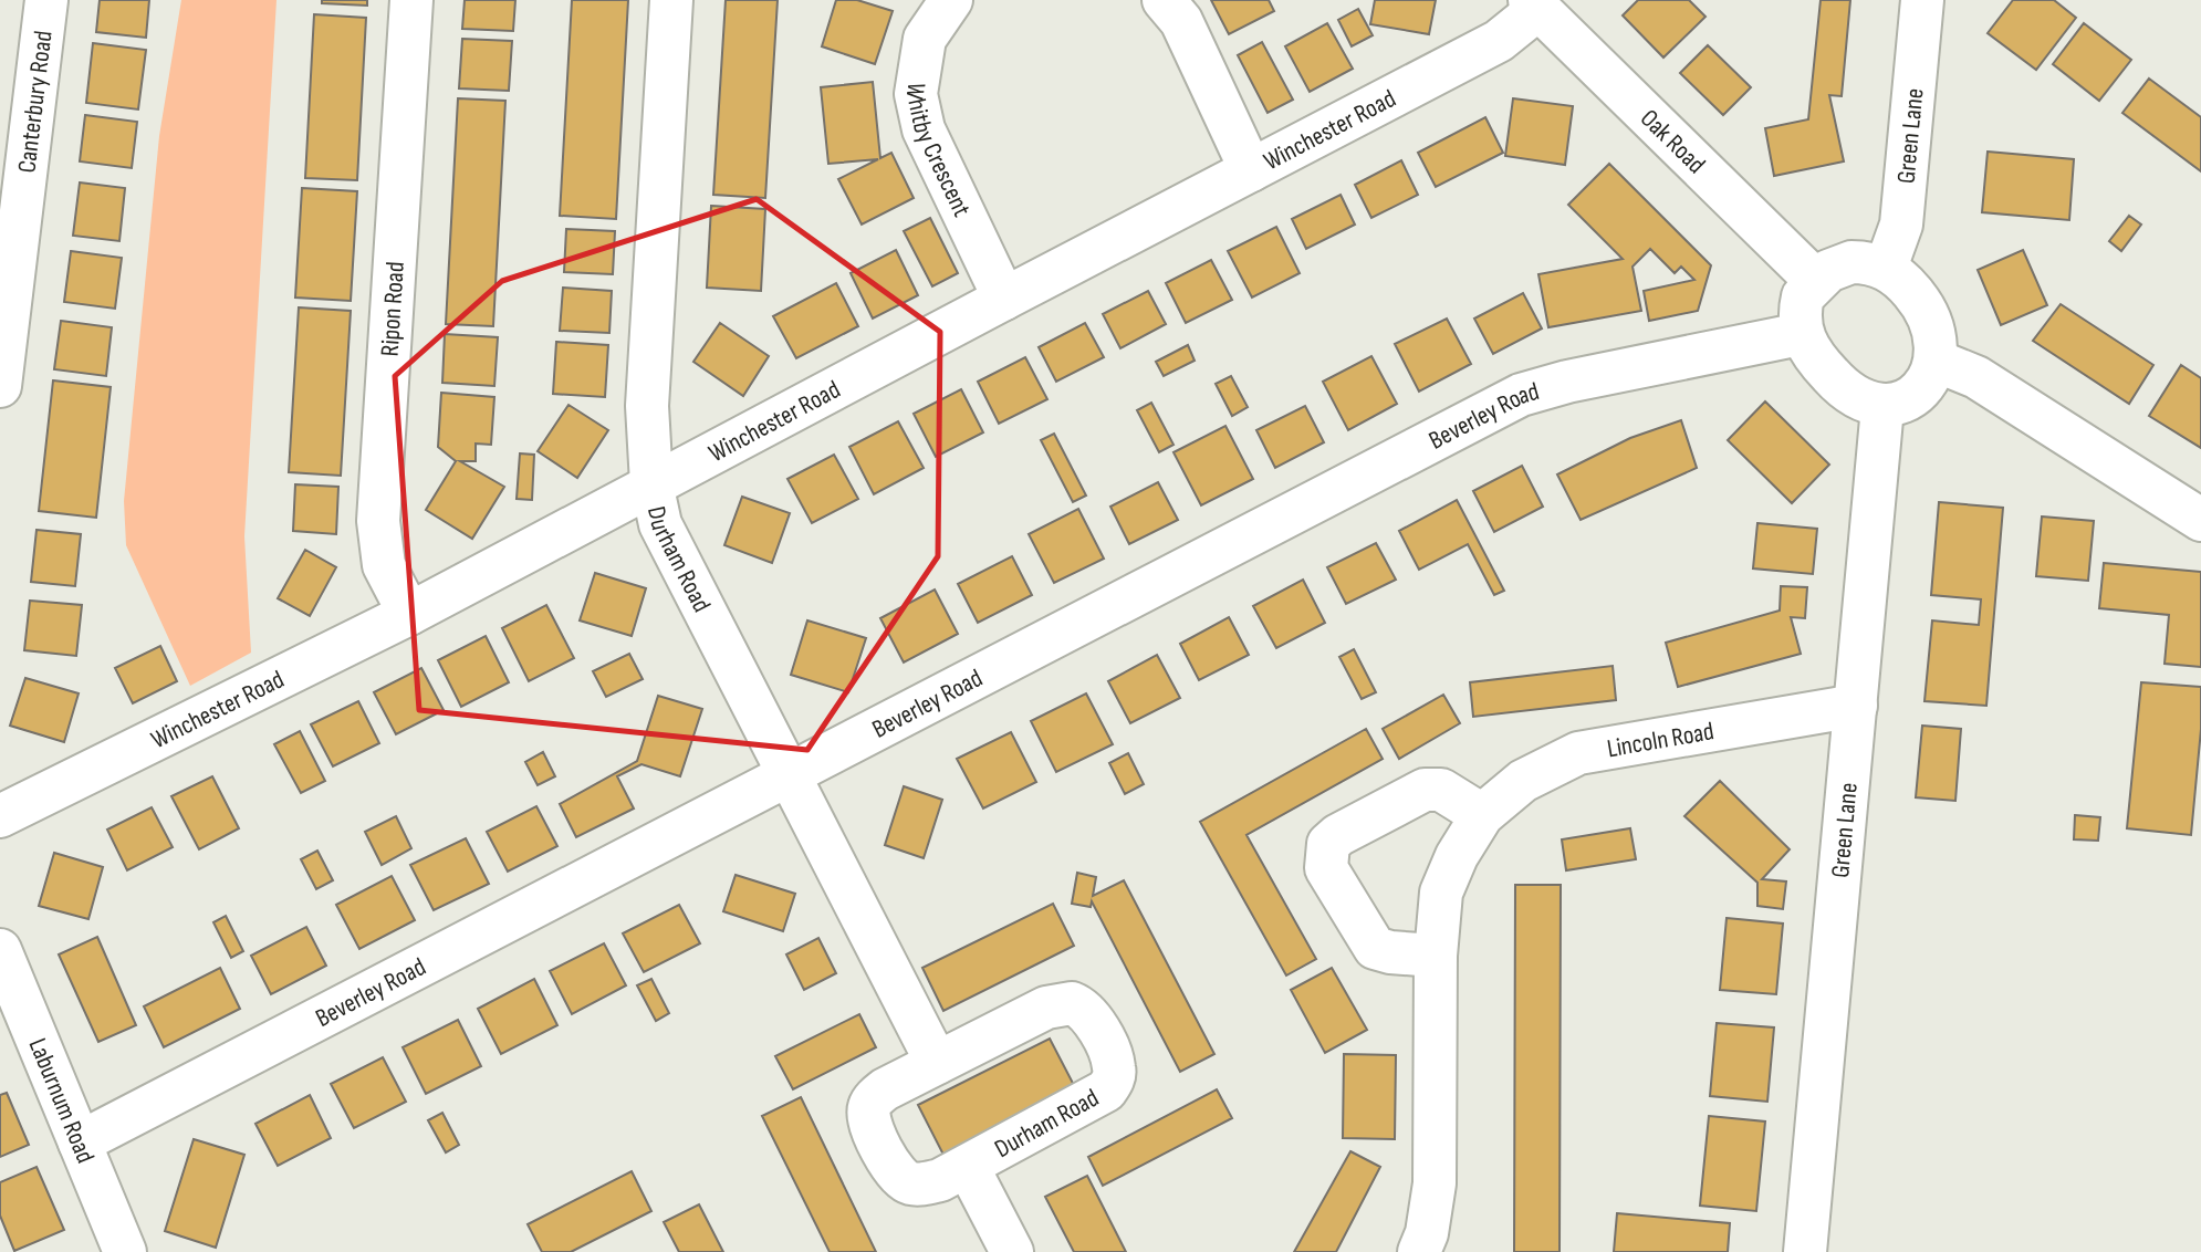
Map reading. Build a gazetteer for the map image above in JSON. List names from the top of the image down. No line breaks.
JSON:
{"streets":{"street":["Canterbury Road","Winchester Road","Green Lane","Oak Road","Whitby Crescent","Ripon Road","Beverley Road","Durham Road","Lincoln Road","Laburnum Road"]},"crossings":[["Winchester Road","Oak Road"],["Winchester Road","Whitby Crescent"],["Winchester Road","Ripon Road"],["Winchester Road","Durham Road"],["Green Lane","Oak Road"],["Green Lane","Beverley Road"],["Green Lane","Lincoln Road"],["Oak Road","Beverley Road"],["Beverley Road","Durham Road"],["Beverley Road","Laburnum Road"]]}
